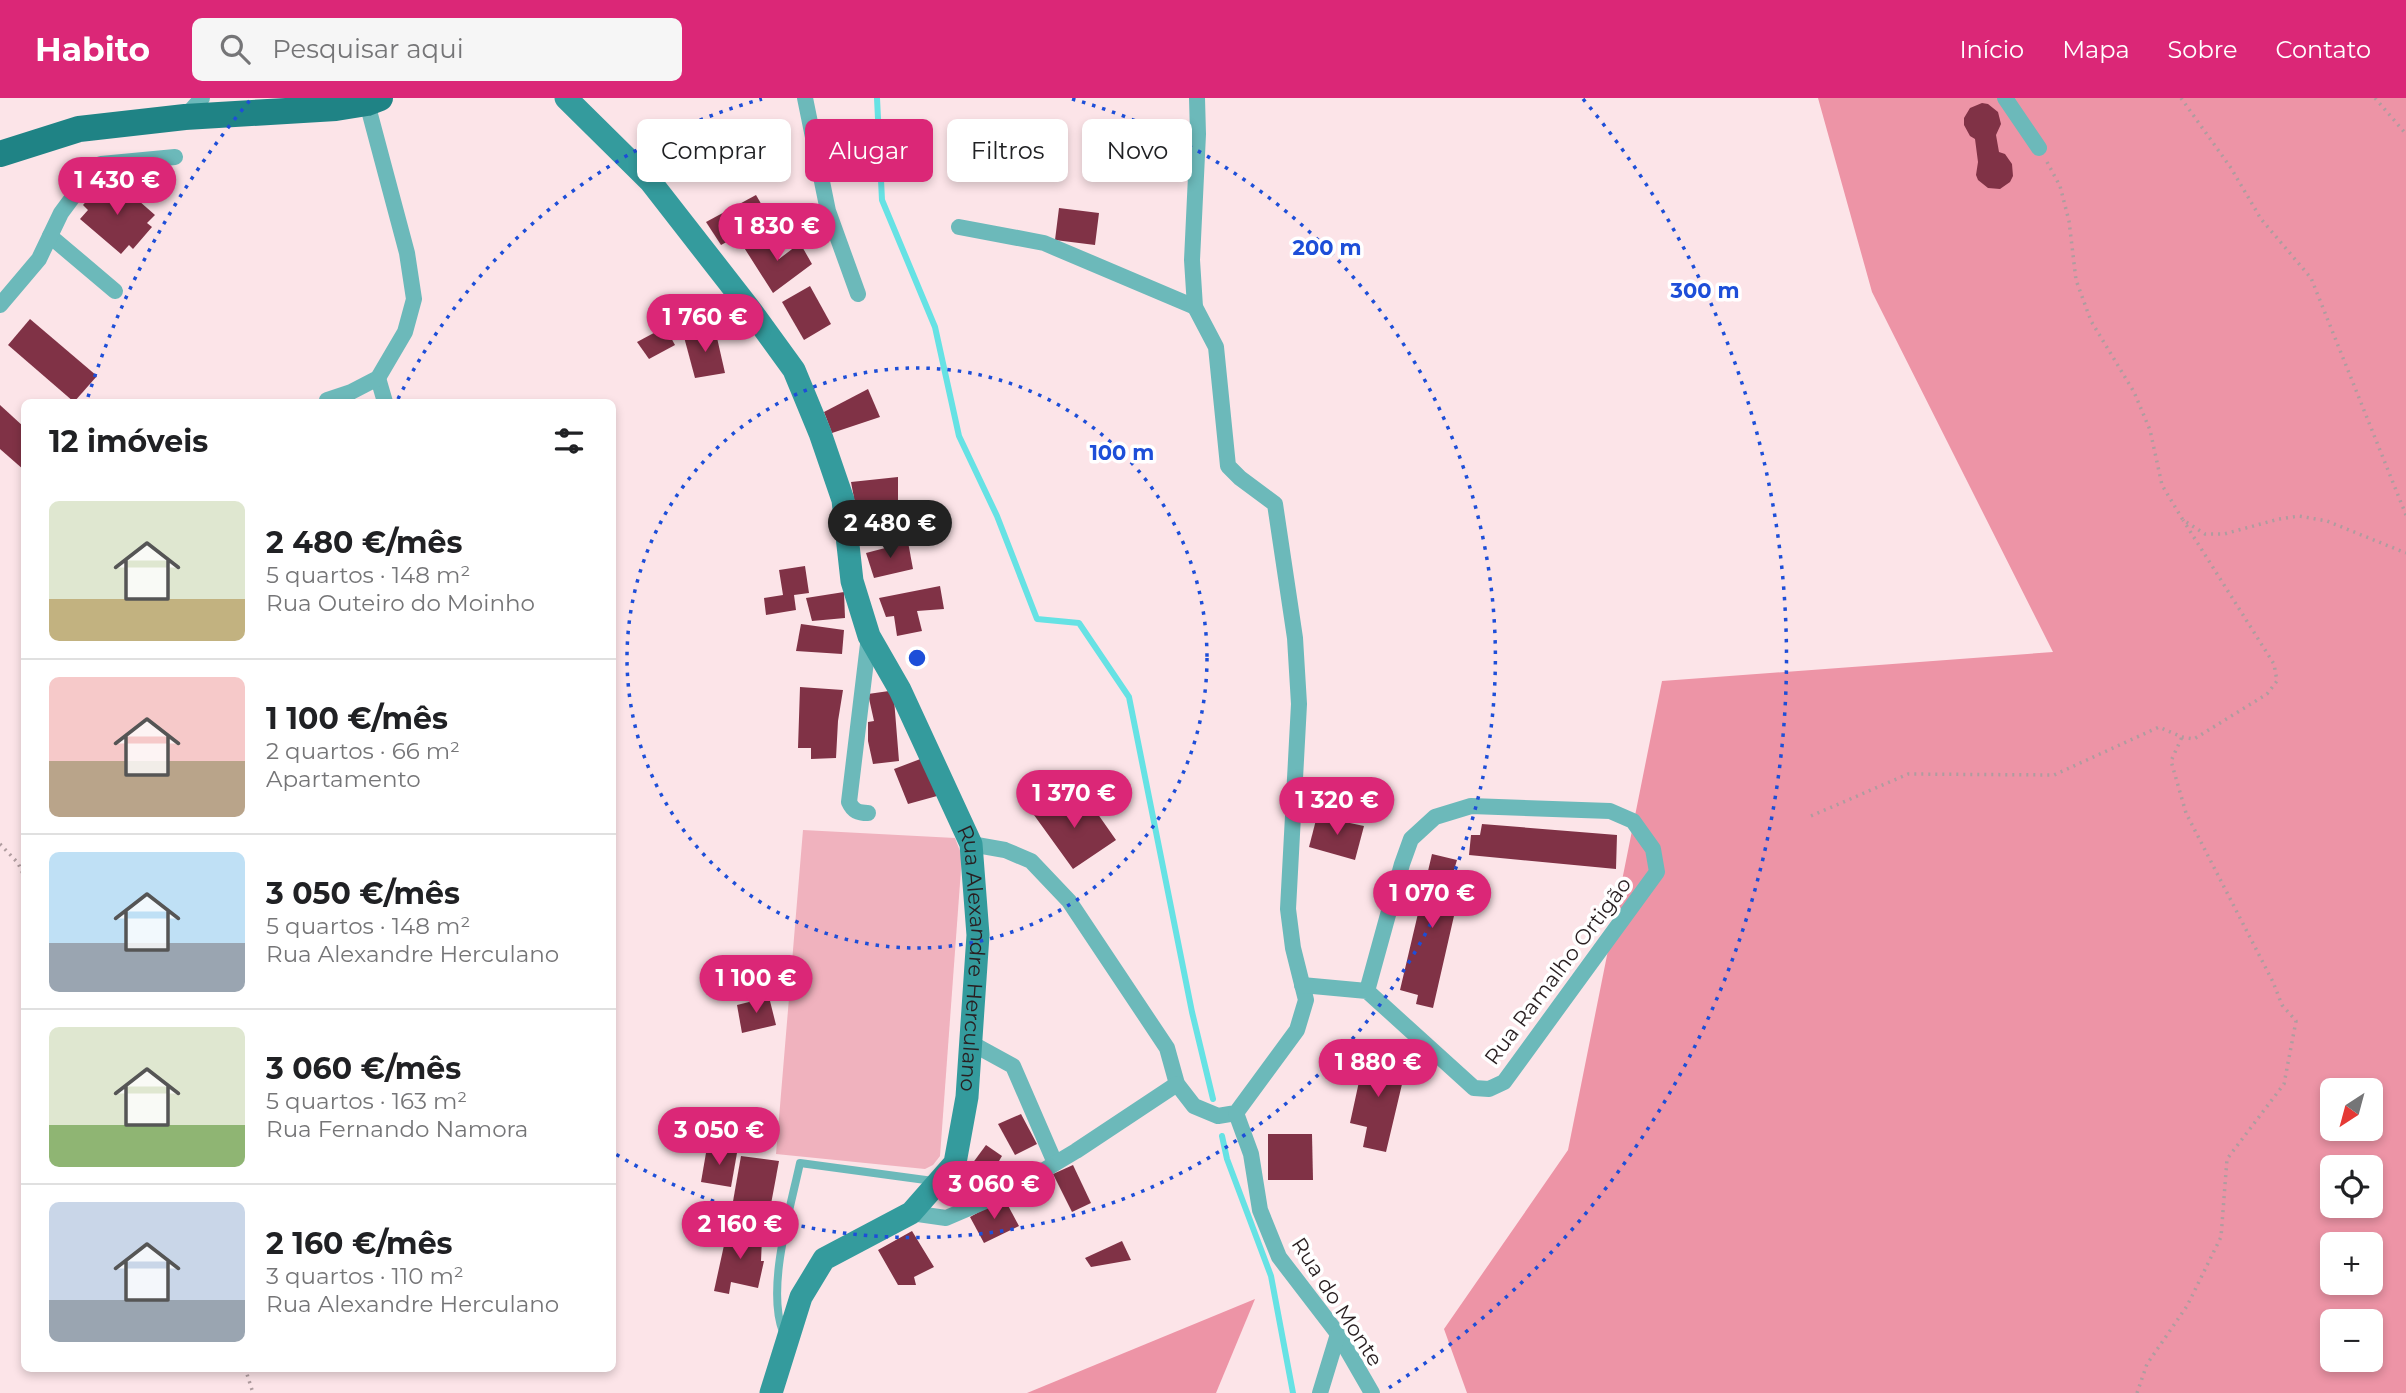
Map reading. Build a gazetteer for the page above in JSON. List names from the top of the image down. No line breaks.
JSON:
{"streets":{"street":["Rua Alexandre Herculano","Rua Ramalho Ortigão","Rua do Monte"]},"north":"bottom left","page":{"header":"Habito","search":"Pesquisar aqui","nav":["Início","Mapa","Sobre","Contato"],"chip":["Comprar","Alugar","Filtros","Novo"],"price":["1 430 €","1 830 €","1 760 €","2 480 €","1 370 €","1 320 €","1 070 €","1 100 €","1 880 €","3 050 €","3 060 €","2 160 €"],"heading":"12 imóveis","list":[{"name":"2 480 €/mês","note":"5 quartos · 148 m² · Rua Outeiro do Moinho"},{"name":"1 100 €/mês","note":"2 quartos · 66 m² · Apartamento"},{"name":"3 050 €/mês","note":"5 quartos · 148 m² · Rua Alexandre Herculano"},{"name":"3 060 €/mês","note":"5 quartos · 163 m² · Rua Fernando Namora"},{"name":"2 160 €/mês","note":"3 quartos · 110 m² · Rua Alexandre Herculano"}],"map_buttons":["+","−"]},"rings":["200 m","300 m","100 m"]}
